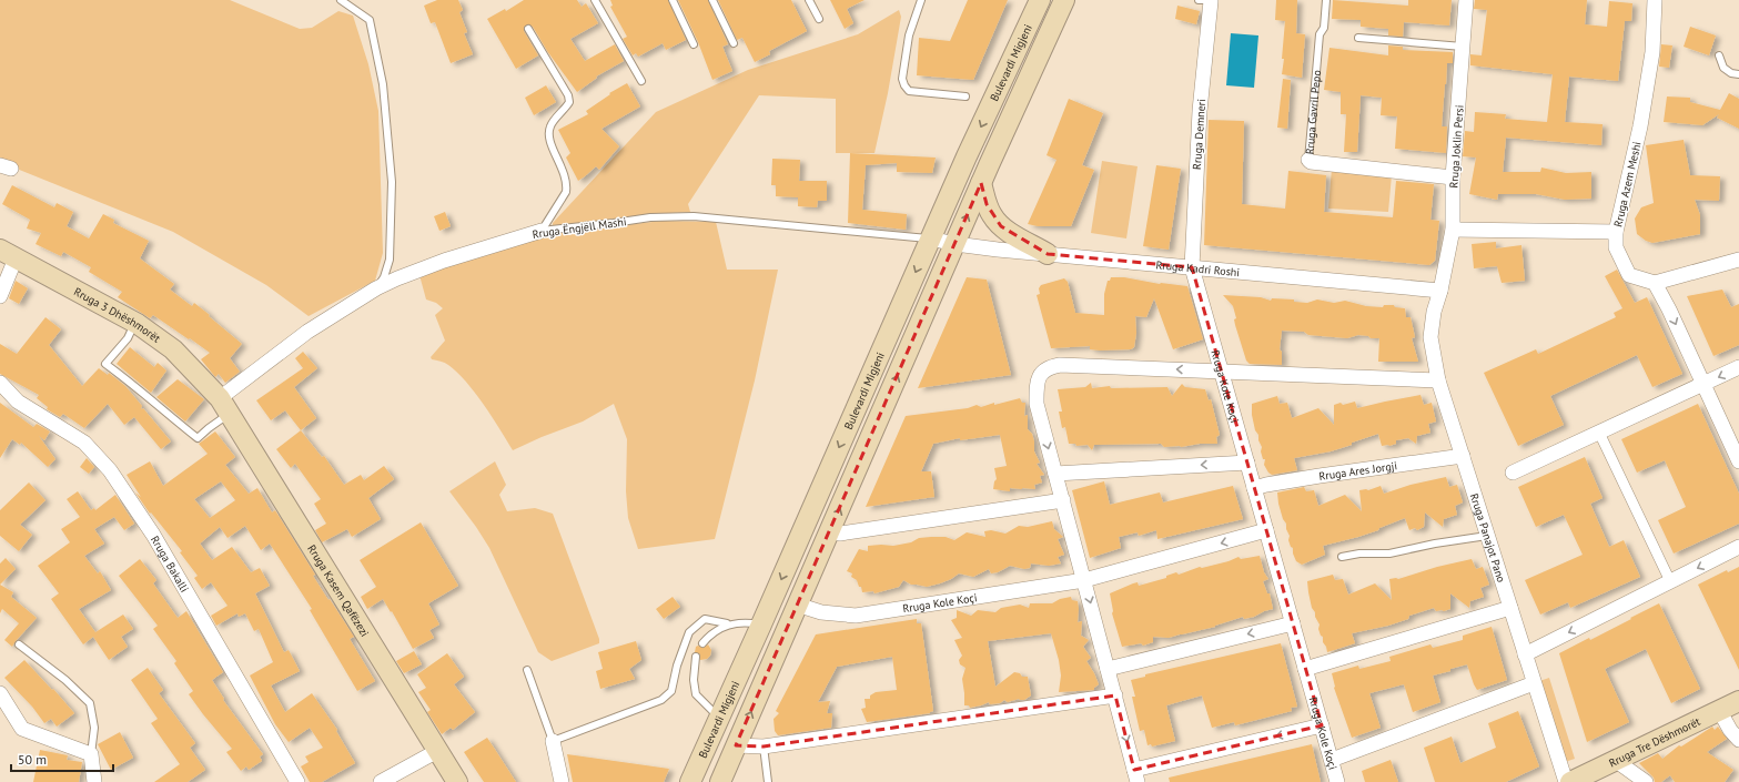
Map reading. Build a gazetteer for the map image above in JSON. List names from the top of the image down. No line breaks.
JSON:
{"streets":{"main road":["Bulevardi Migjeni","Rruga 3 Dhëshmorët","Rruga Kasem Qafëzezi","Rruga Tre Dëshmorët"],"street":["Rruga Gavril Pepo","Rruga Demneri","Rruga Joklin Persi","Rruga Azem Meshi","Rruga Ëngjëll Mashi","Rruga Kadri Roshi","Rruga Kole Koçi","Rruga Ares Jorgji","Rruga Panajot Pano","Rruga Bakalli"]},"crossings":[["Bulevardi Migjeni","Rruga Ëngjëll Mashi"],["Bulevardi Migjeni","Rruga Kadri Roshi"],["Bulevardi Migjeni","Rruga Kole Koçi"],["Rruga Gavril Pepo","Rruga Joklin Persi"],["Rruga Demneri","Rruga Kadri Roshi"],["Rruga Demneri","Rruga Kole Koçi"],["Rruga Joklin Persi","Rruga Kadri Roshi"],["Rruga Joklin Persi","Rruga Panajot Pano"],["Rruga Ëngjëll Mashi","Rruga Kadri Roshi"],["Rruga Ëngjëll Mashi","Rruga 3 Dhëshmorët"],["Rruga Ëngjëll Mashi","Rruga Kasem Qafëzezi"],["Rruga Kadri Roshi","Rruga Kole Koçi"],["Rruga Kadri Roshi","Rruga Panajot Pano"],["Rruga 3 Dhëshmorët","Rruga Kasem Qafëzezi"],["Rruga Kole Koçi","Rruga Ares Jorgji"],["Rruga Ares Jorgji","Rruga Panajot Pano"]],"scale_bar":"50 m"}
